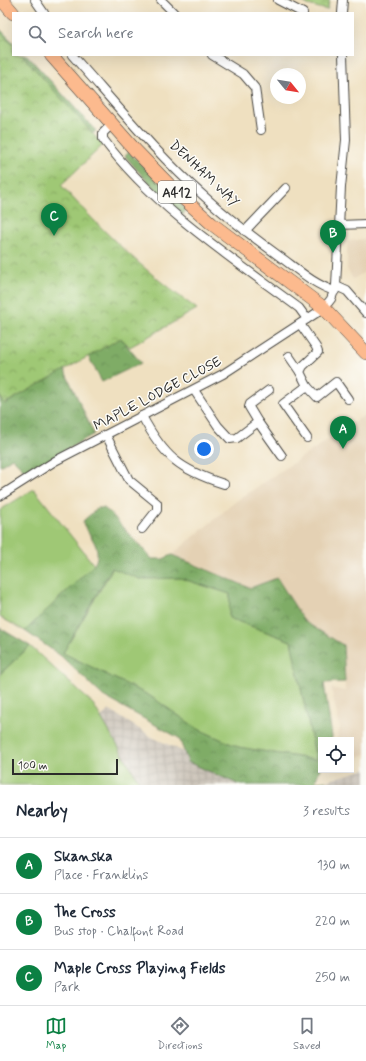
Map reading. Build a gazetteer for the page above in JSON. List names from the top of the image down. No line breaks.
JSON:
{"streets":{"main road":["A412"],"street":["DENHAM WAY","MAPLE LODGE CLOSE"]},"crossings":[["A412","MAPLE LODGE CLOSE"]],"scale_bar":"100 m","north":"bottom right","page":{"search":"Search here","pins":["C","B","A"],"scale":"100 m","heading":["Nearby","3 results"],"list":[{"mark":"A","name":"Skanska","note":"Place · Franklins","value":"130 m"},{"mark":"B","name":"The Cross","note":"Bus stop · Chalfont Road","value":"220 m"},{"mark":"C","name":"Maple Cross Playing Fields","note":"Park","value":"250 m"}],"nav":["Map","Directions","Saved"]}}
